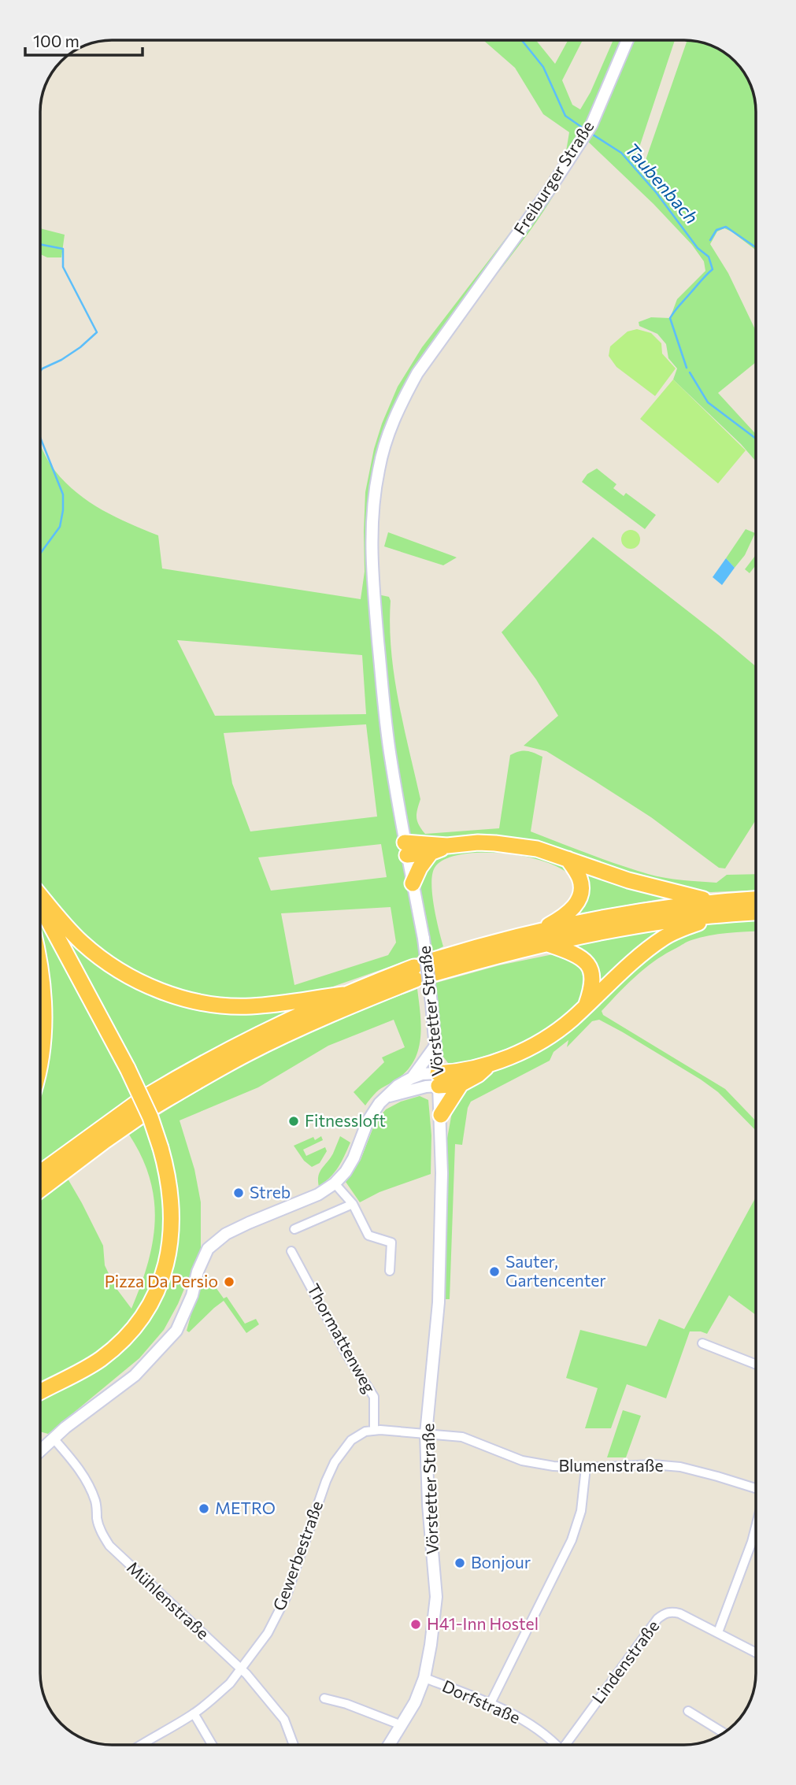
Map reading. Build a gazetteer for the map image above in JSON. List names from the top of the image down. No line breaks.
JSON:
{"streets":{"street":["Freiburger Straße","Vörstetter Straße","Thormattenweg","Blumenstraße","Gewerbestraße","Mühlenstraße","Lindenstraße","Dorfstraße"]},"crossings":[["Freiburger Straße","Vörstetter Straße"],["Vörstetter Straße","Blumenstraße"],["Vörstetter Straße","Dorfstraße"],["Thormattenweg","Gewerbestraße"],["Gewerbestraße","Mühlenstraße"]],"water":["Taubenbach"],"places":["Fitnessloft","Streb","Sauter, Gartencenter","Pizza Da Persio","METRO","Bonjour","H41-Inn Hostel"],"scale_bar":"100 m"}
